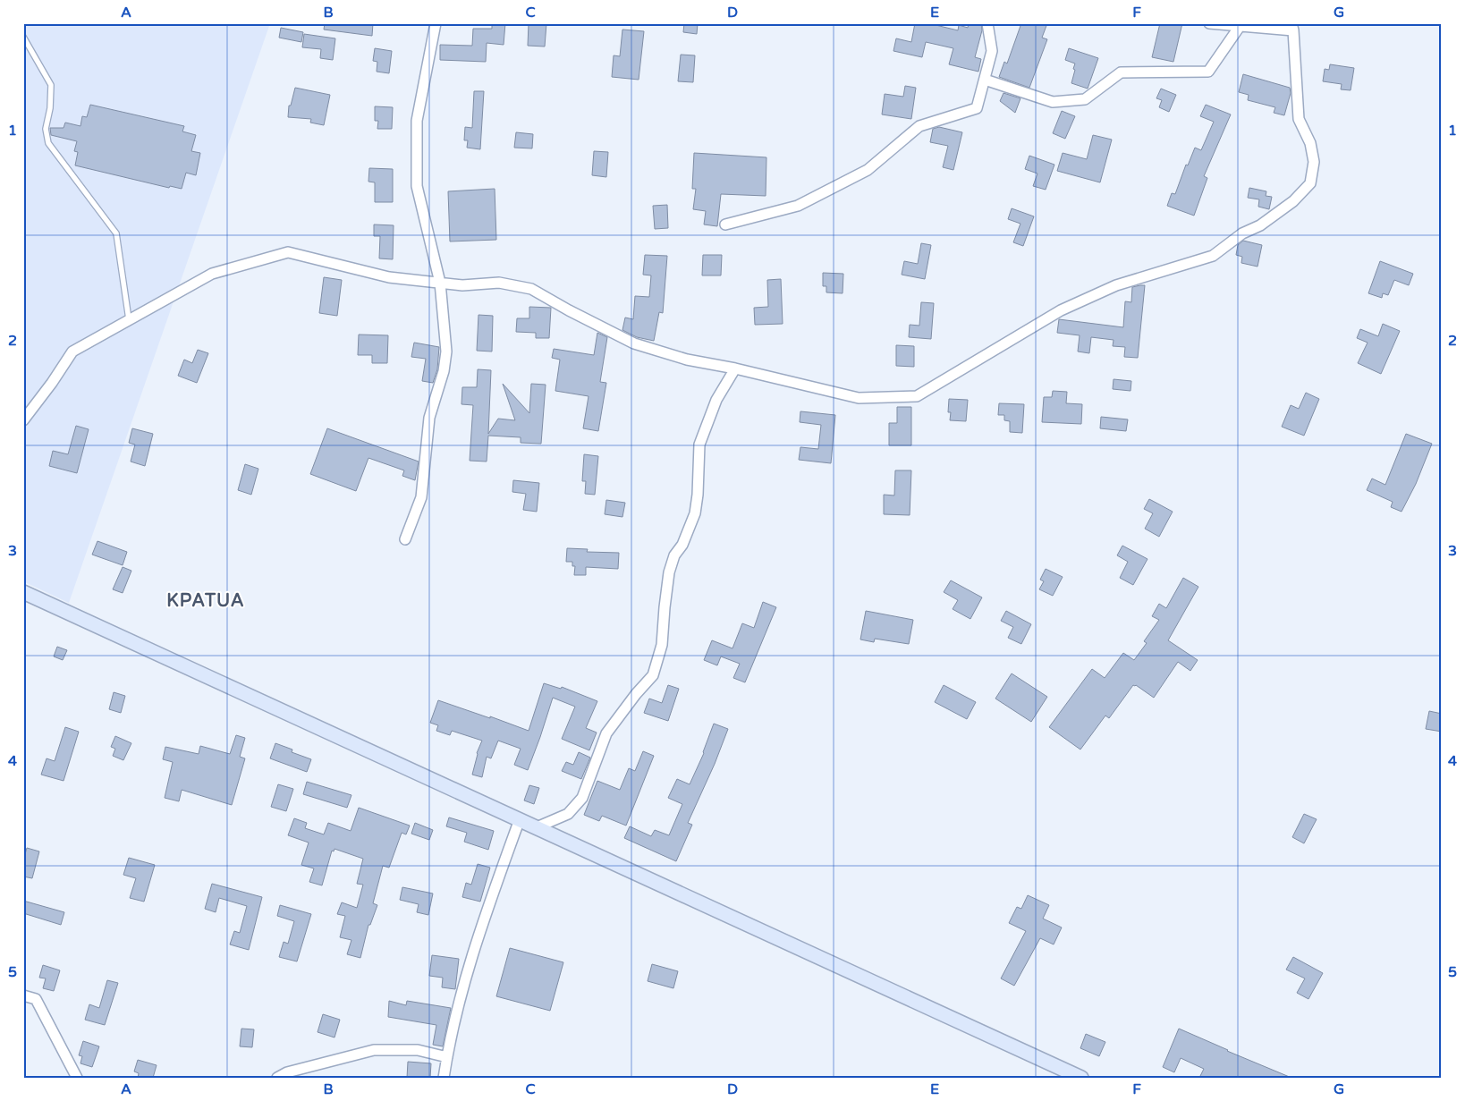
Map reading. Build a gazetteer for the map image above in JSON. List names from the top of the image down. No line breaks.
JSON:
{"districts":["KPATUA"],"grid":{"columns":["A","B","C","D","E","F","G"],"rows":["1","2","3","4","5"]}}
